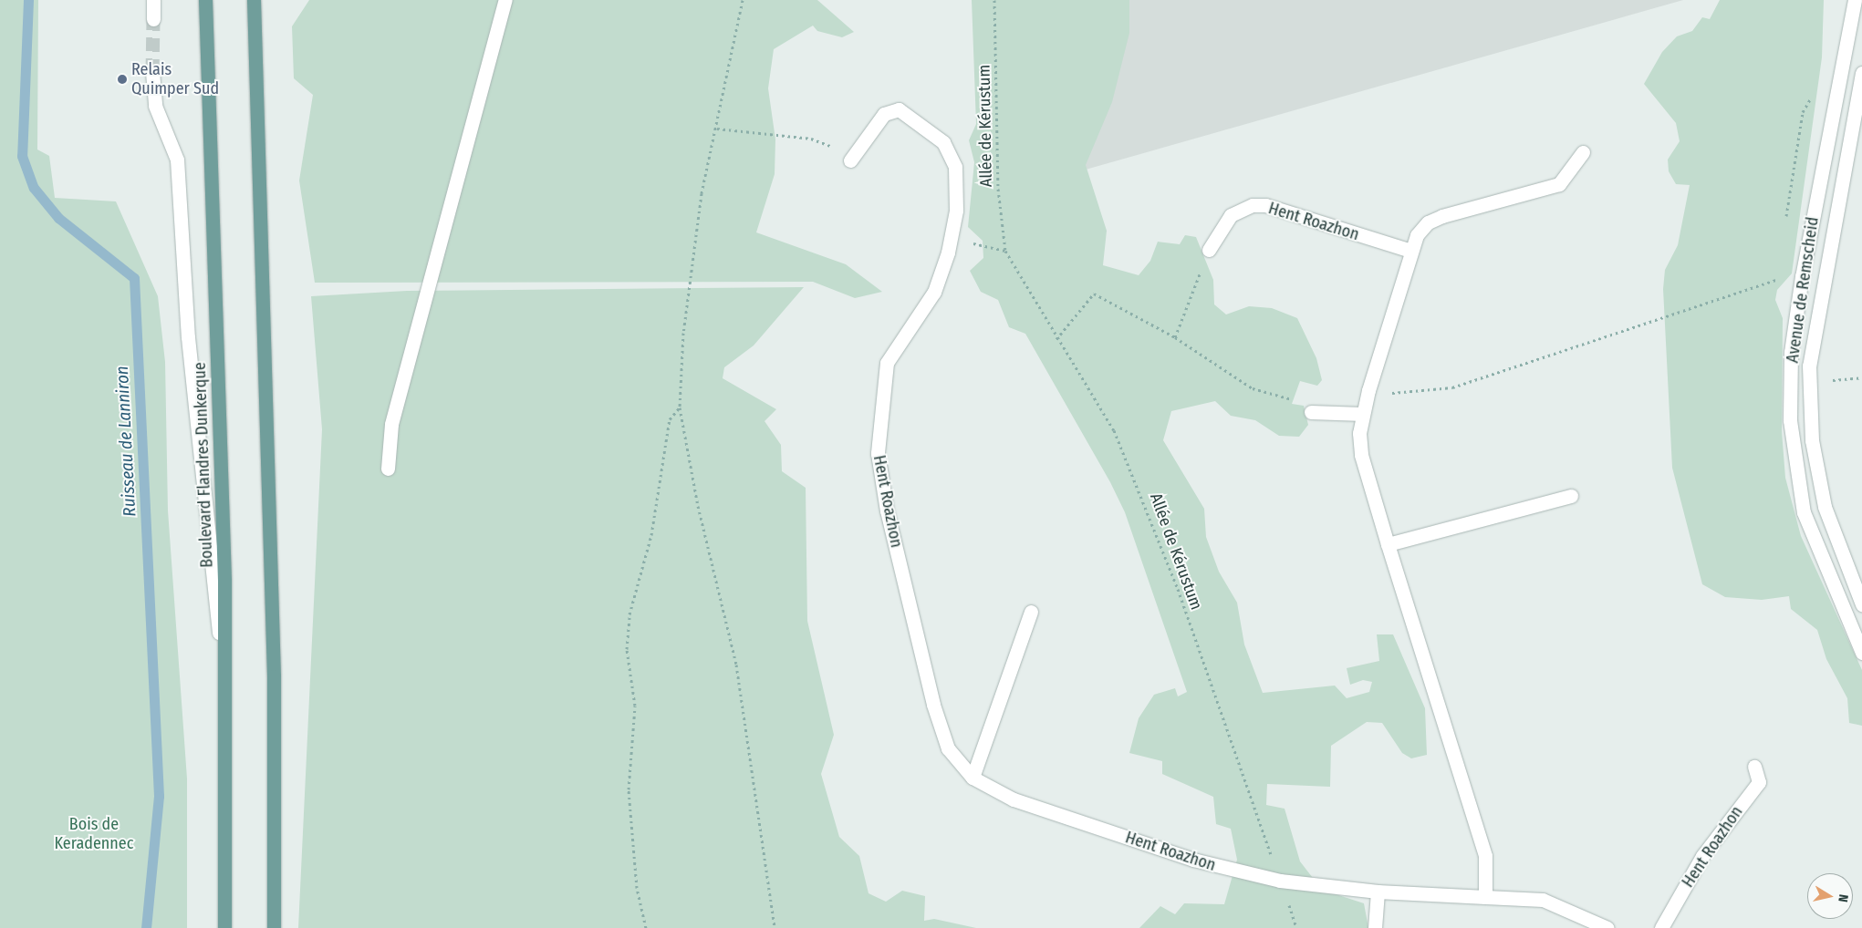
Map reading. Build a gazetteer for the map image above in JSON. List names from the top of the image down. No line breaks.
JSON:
{"streets":{"main road":["Boulevard Flandres Dunkerque"],"street":["Hent Roazhon","Avenue de Remscheid"],"path":["Allée de Kérustum"]},"crossings":[["Allée de Kérustum","Hent Roazhon"]],"water":["Ruisseau de Lanniron"],"parks":["Bois de Keradennec"],"places":["Relais Quimper Sud"],"north":"right"}
